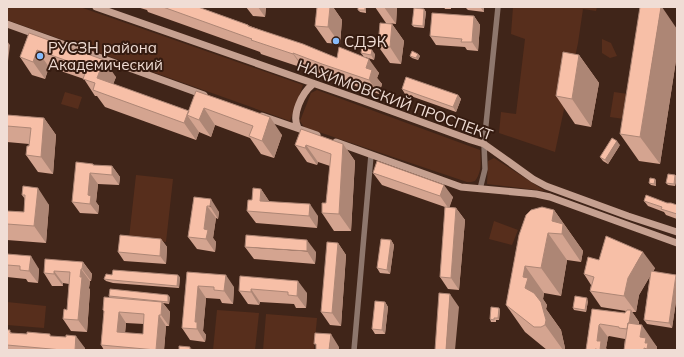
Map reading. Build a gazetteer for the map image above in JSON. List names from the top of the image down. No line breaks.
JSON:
{"streets":{"main road":["НАХИМОВСКИЙ ПРОСПЕКТ"]},"places":["СДЭК","РУСЗН района Академический"]}
